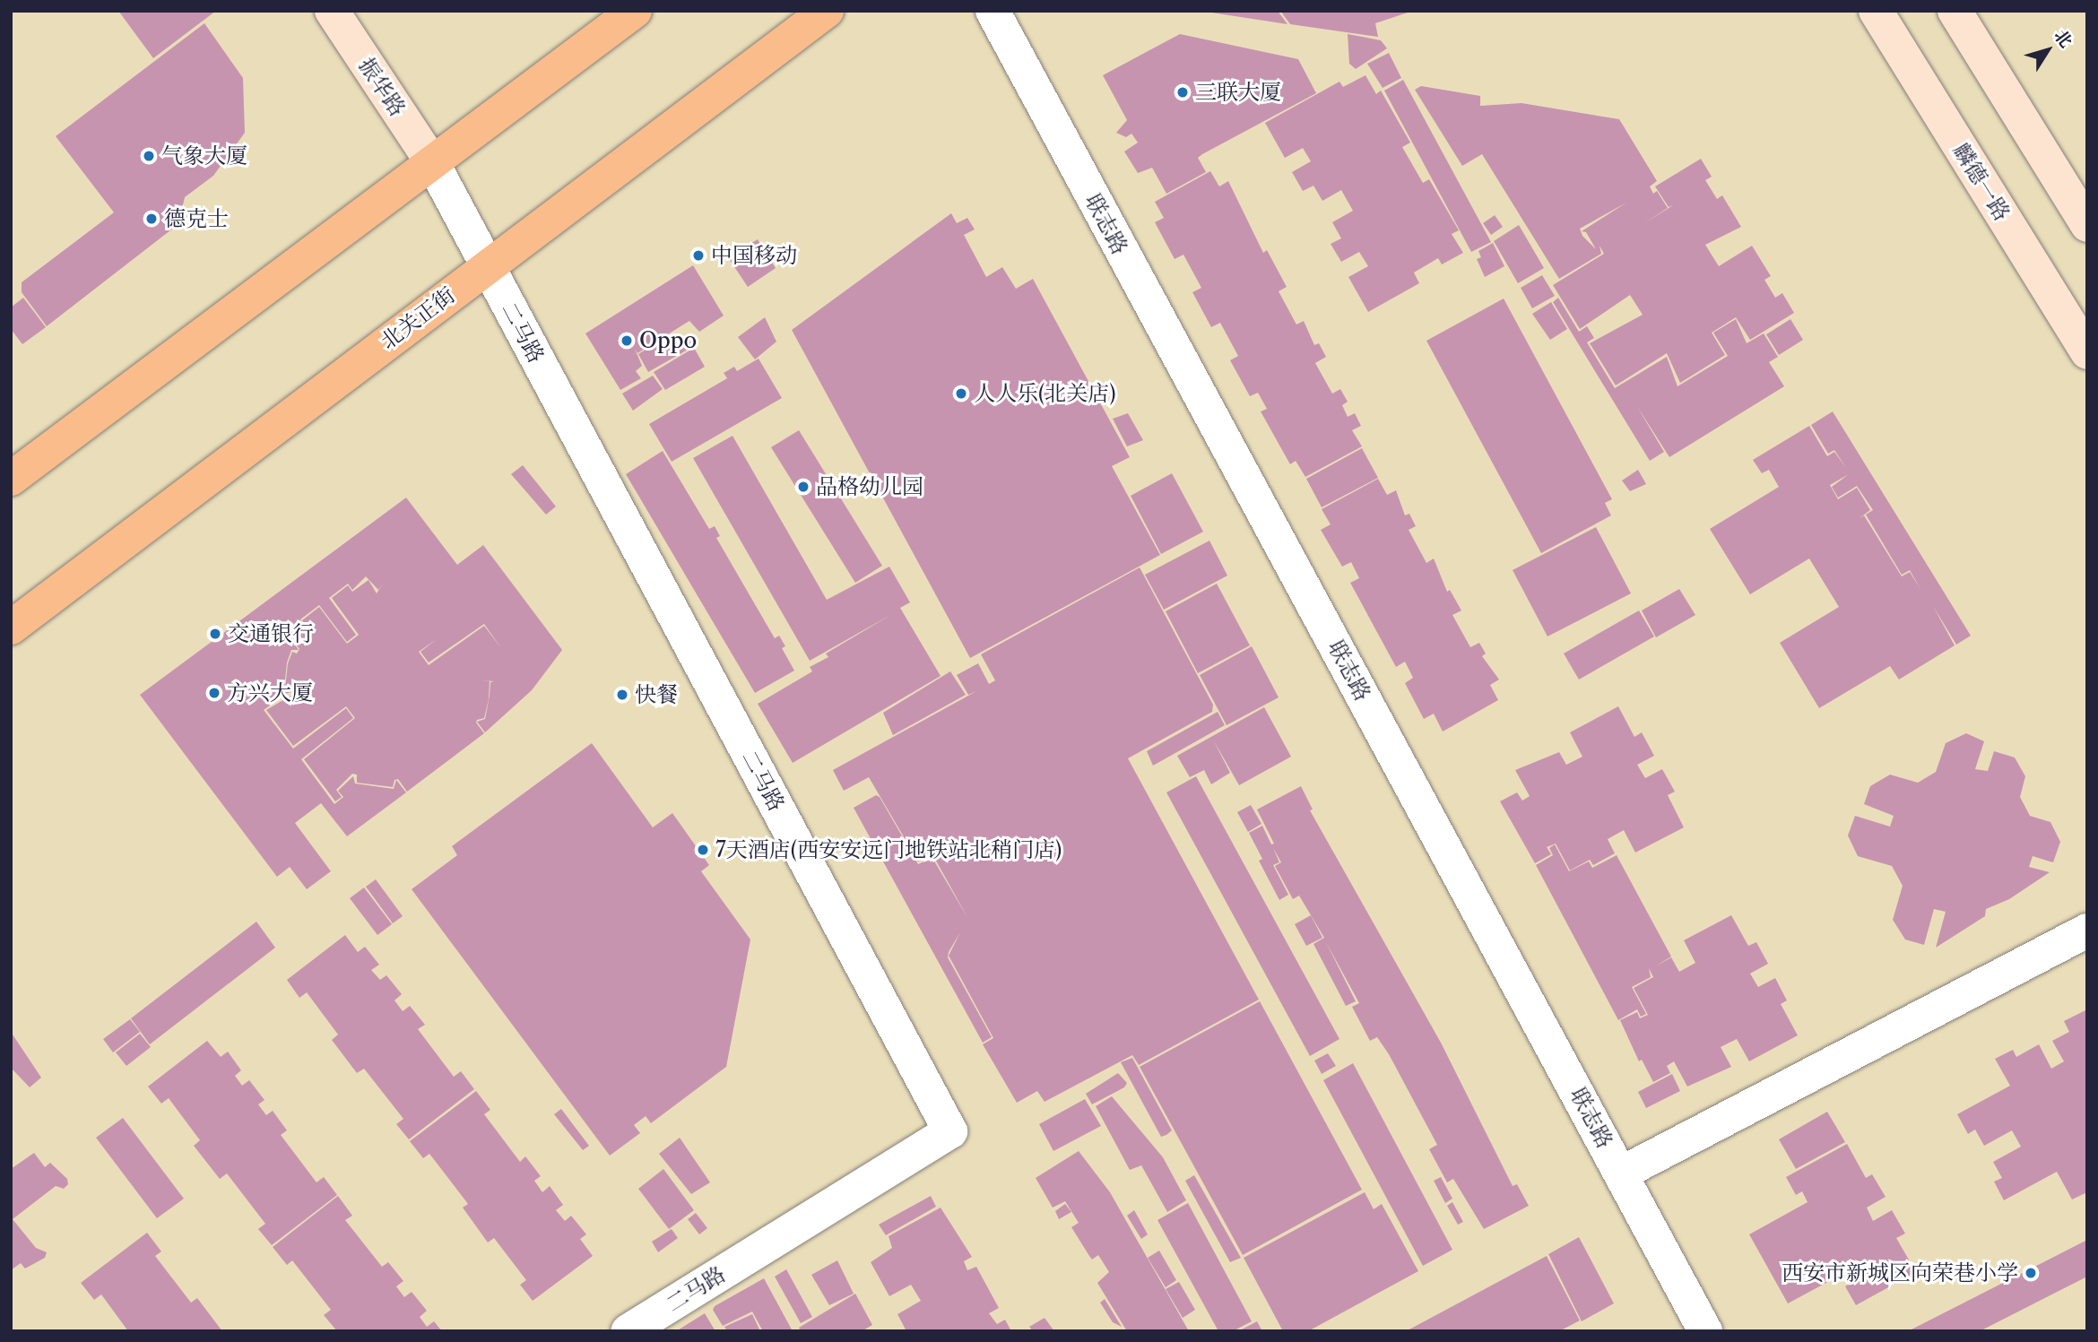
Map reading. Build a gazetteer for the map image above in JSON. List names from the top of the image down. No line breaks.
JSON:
{"streets":{"main road":["振华路","麟德一路","北关正街"],"street":["联志路","二马路"]},"crossings":[["振华路","二马路"],["北关正街","二马路"]],"places":["三联大厦","气象大厦","德克士","中国移动","Oppo","人人乐(北关店)","品格幼儿园","交通银行","方兴大厦","快餐","7天酒店(西安安远门地铁站北稍门店)","西安市新城区向荣巷小学"],"north":"top right"}
